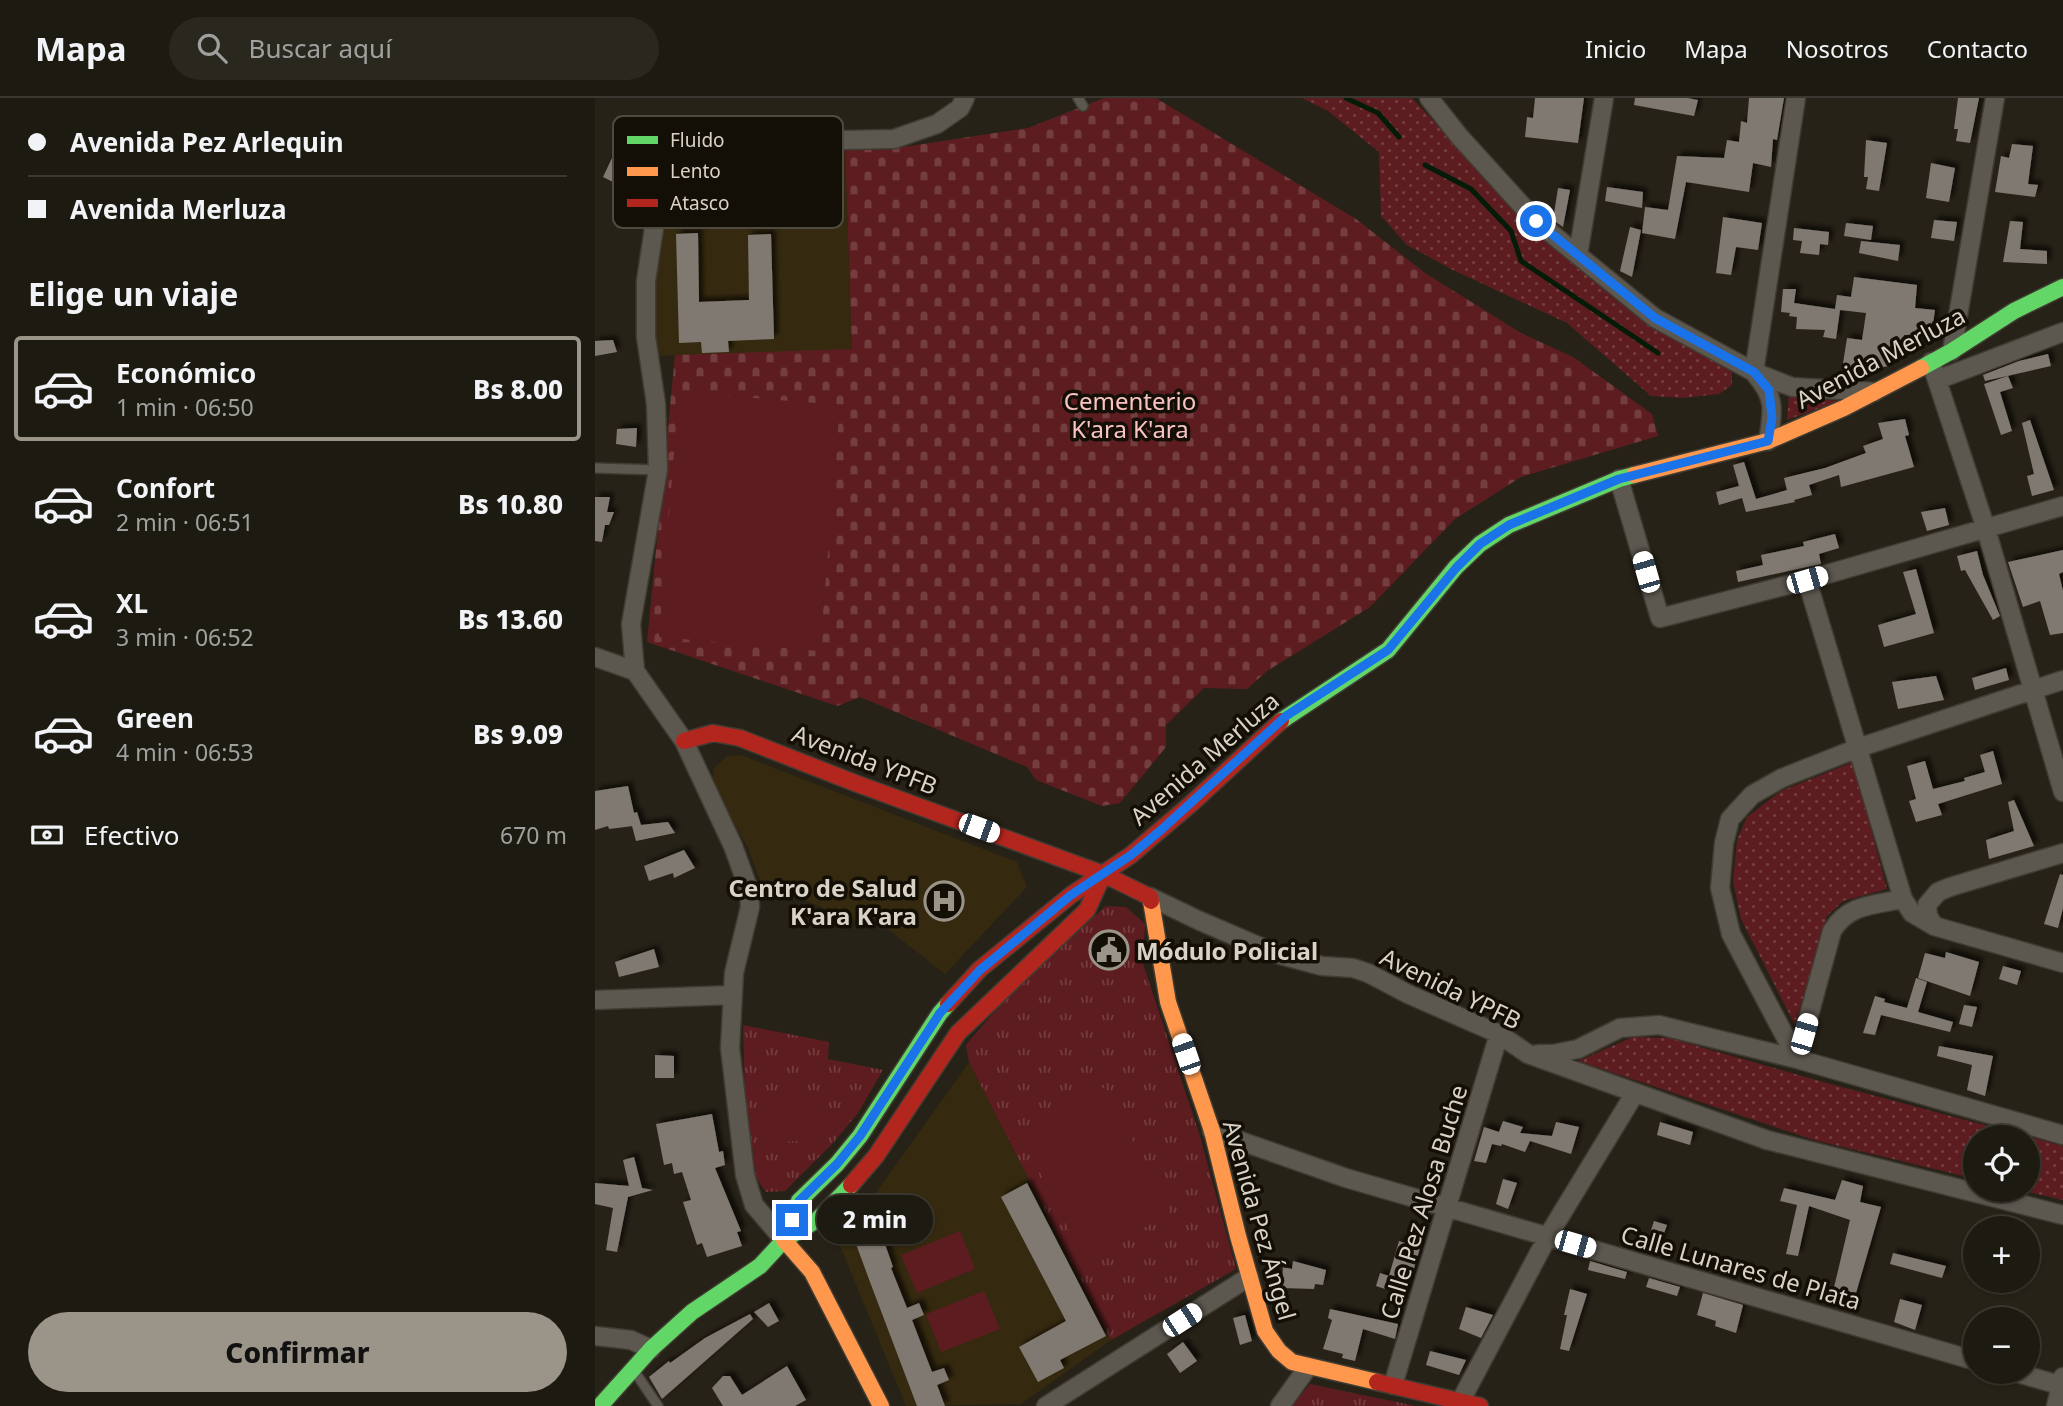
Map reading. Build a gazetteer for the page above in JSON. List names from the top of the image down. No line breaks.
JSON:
{"streets":{"street":["Avenida Merluza","Avenida YPFB","Calle Pez Alosa Buche","Avenida Pez Ángel","Calle Lunares de Plata"]},"crossings":[["Avenida Merluza","Avenida YPFB"],["Avenida YPFB","Calle Pez Alosa Buche"],["Avenida YPFB","Avenida Pez Ángel"],["Calle Pez Alosa Buche","Avenida Pez Ángel"],["Calle Pez Alosa Buche","Calle Lunares de Plata"],["Avenida Pez Ángel","Calle Lunares de Plata"]],"parks":["Cementerio K'ara K'ara"],"places":{"hospital":["Centro de Salud K'ara K'ara"],"public building":["Módulo Policial"]},"legend":["Fluido","Lento","Atasco"],"page":{"header":"Mapa","search":"Buscar aquí","nav":["Inicio","Mapa","Nosotros","Contacto"],"banner":["Avenida Pez Arlequin","Avenida Merluza"],"heading":"Elige un viaje","list":[{"name":"Económico","note":"1 min · 06:50","value":"Bs 8.00"},{"name":"Confort","note":"2 min · 06:51","value":"Bs 10.80"},{"name":"XL","note":"3 min · 06:52","value":"Bs 13.60"},{"name":"Green","note":"4 min · 06:53","value":"Bs 9.09"}],"pay":["Efectivo","670 m"],"map_buttons":["+","−"],"bubble":"2 min","buttons":"Confirmar"}}
